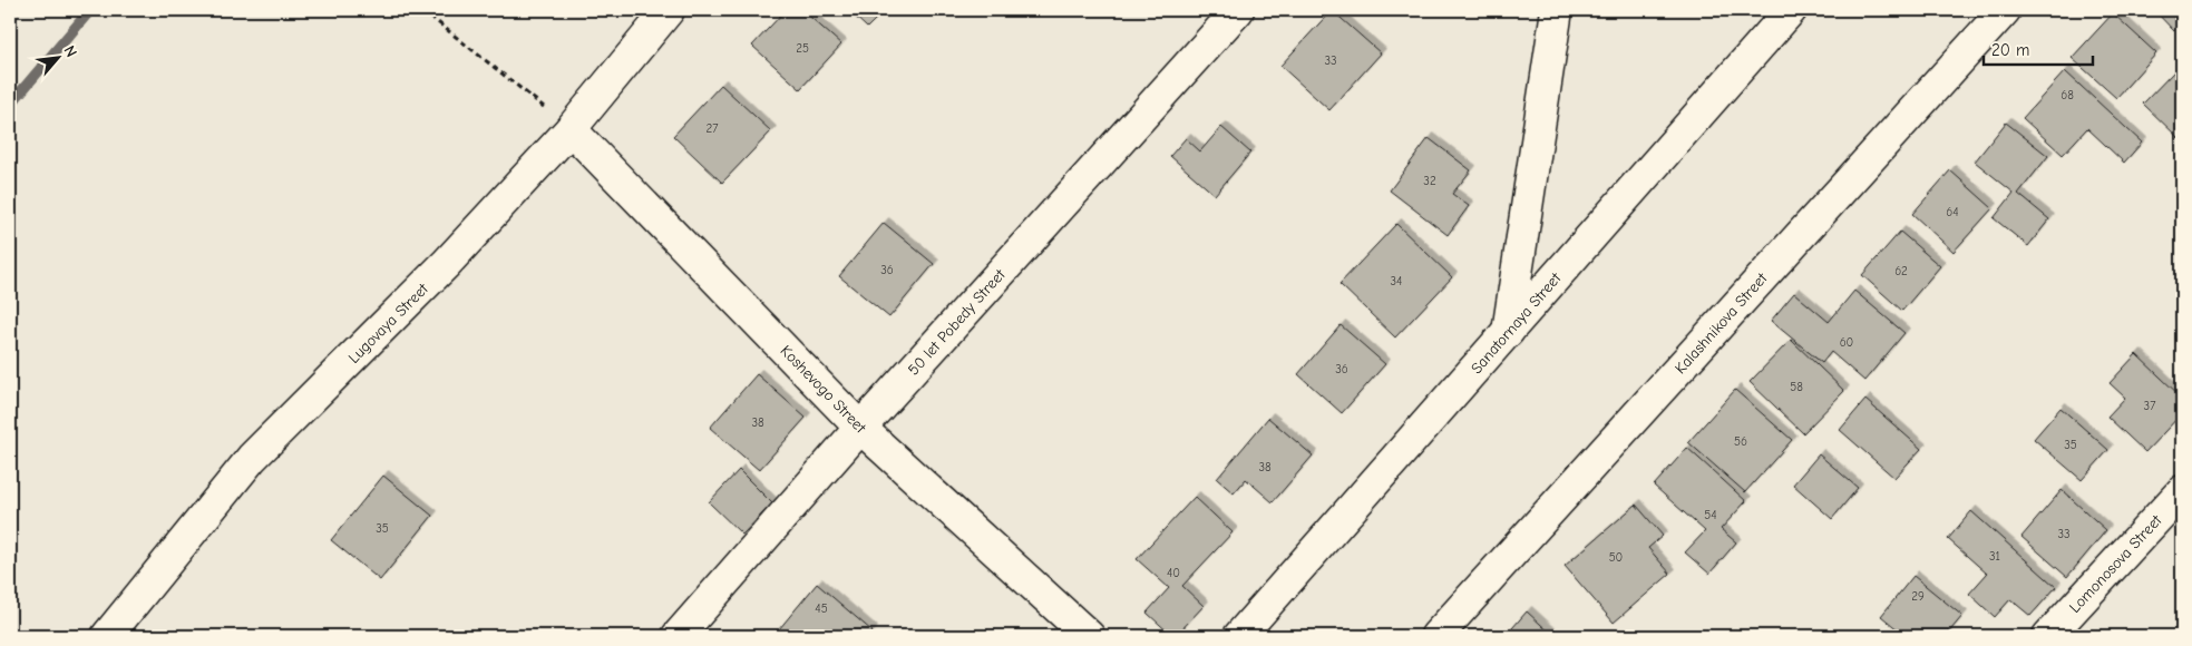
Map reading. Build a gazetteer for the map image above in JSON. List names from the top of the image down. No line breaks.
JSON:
{"streets":{"street":["50 let Pobedy Street","Lugovaya Street","Sanatornaya Street","Kalashnikova Street","Koshevogo Street","Lomonosova Street"]},"crossings":[["50 let Pobedy Street","Koshevogo Street"],["Lugovaya Street","Koshevogo Street"]],"house_numbers":["25","33","68","27","32","64","36","62","34","60","36","58","37","38","56","35","38","54","35","33","31","50","40","29","45"],"scale_bar":"20 m","north":"top right"}
